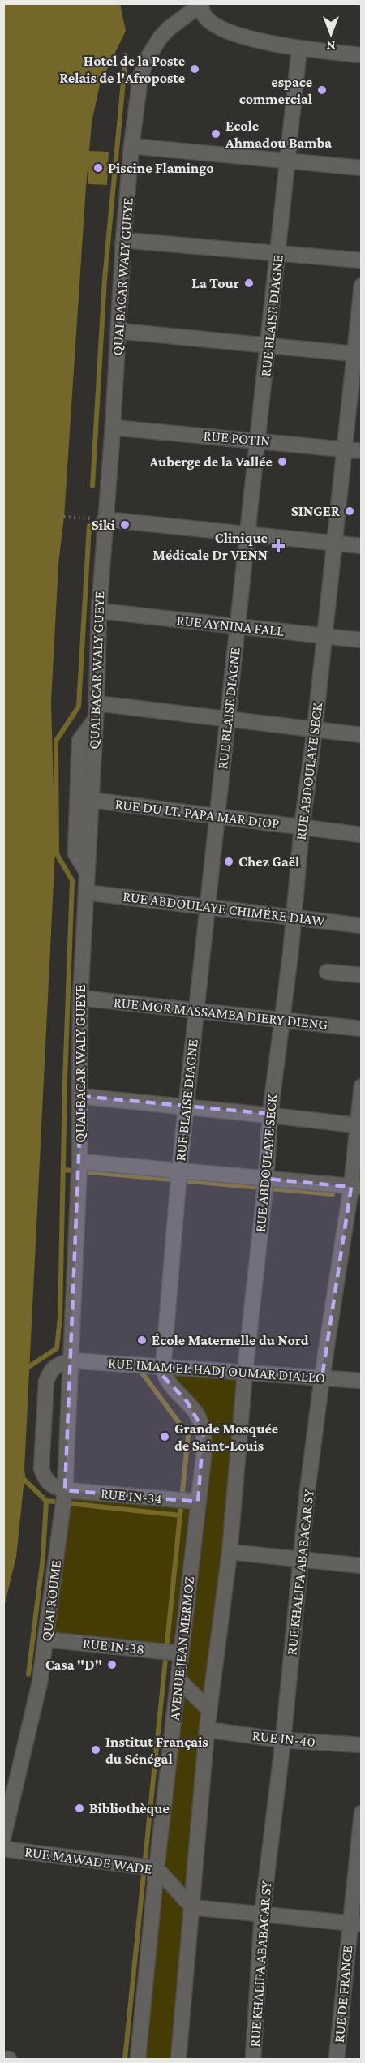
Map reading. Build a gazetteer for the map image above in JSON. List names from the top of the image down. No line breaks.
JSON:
{"streets":{"street":["QUAI BACAR WALY GUEYE","RUE BLAISE DIAGNE","RUE POTIN","RUE AYNINA FALL","RUE ABDOULAYE SECK","RUE DU LT. PAPA MAR DIOP","RUE ABDOULAYE CHIMÉRE DIAW","RUE MOR MASSAMBA DIERY DIENG","RUE IMAM EL HADJ OUMAR DIALLO","RUE IN-34","RUE KHALIFA ABABACAR SY","QUAI ROUME","RUE IN-38","AVENUE JEAN MERMOZ","RUE IN-40","RUE MAWADE WADE","RUE DE FRANCE"]},"crossings":[["QUAI BACAR WALY GUEYE","RUE POTIN"],["QUAI BACAR WALY GUEYE","RUE AYNINA FALL"],["QUAI BACAR WALY GUEYE","RUE DU LT. PAPA MAR DIOP"],["QUAI BACAR WALY GUEYE","RUE ABDOULAYE CHIMÉRE DIAW"],["QUAI BACAR WALY GUEYE","RUE MOR MASSAMBA DIERY DIENG"],["QUAI BACAR WALY GUEYE","RUE IMAM EL HADJ OUMAR DIALLO"],["QUAI BACAR WALY GUEYE","QUAI ROUME"],["RUE BLAISE DIAGNE","RUE POTIN"],["RUE BLAISE DIAGNE","RUE AYNINA FALL"],["RUE BLAISE DIAGNE","RUE DU LT. PAPA MAR DIOP"],["RUE BLAISE DIAGNE","RUE ABDOULAYE CHIMÉRE DIAW"],["RUE BLAISE DIAGNE","RUE MOR MASSAMBA DIERY DIENG"],["RUE BLAISE DIAGNE","RUE IMAM EL HADJ OUMAR DIALLO"],["RUE BLAISE DIAGNE","AVENUE JEAN MERMOZ"],["RUE POTIN","RUE ABDOULAYE SECK"],["RUE AYNINA FALL","RUE ABDOULAYE SECK"],["RUE ABDOULAYE SECK","RUE DU LT. PAPA MAR DIOP"],["RUE ABDOULAYE SECK","RUE ABDOULAYE CHIMÉRE DIAW"],["RUE ABDOULAYE SECK","RUE MOR MASSAMBA DIERY DIENG"],["RUE ABDOULAYE SECK","RUE IMAM EL HADJ OUMAR DIALLO"],["RUE IMAM EL HADJ OUMAR DIALLO","RUE KHALIFA ABABACAR SY"],["RUE IMAM EL HADJ OUMAR DIALLO","QUAI ROUME"],["RUE IMAM EL HADJ OUMAR DIALLO","AVENUE JEAN MERMOZ"],["RUE IN-34","QUAI ROUME"],["RUE IN-34","AVENUE JEAN MERMOZ"],["RUE KHALIFA ABABACAR SY","RUE IN-40"],["QUAI ROUME","RUE IN-38"],["RUE IN-38","AVENUE JEAN MERMOZ"],["AVENUE JEAN MERMOZ","RUE MAWADE WADE"]],"places":{"other":["Hotel de la Poste Relais de l'Afroposte","espace commercial","Ecole Ahmadou Bamba","Piscine Flamingo","La Tour","Auberge de la Vallée","SINGER","Siki","Chez Gaël","École Maternelle du Nord","Grande Mosquée de Saint-Louis","Casa \"D\"","Institut Français du Sénégal","Bibliothèque"],"health":["Clinique Médicale Dr VENN"]},"north":"bottom"}
